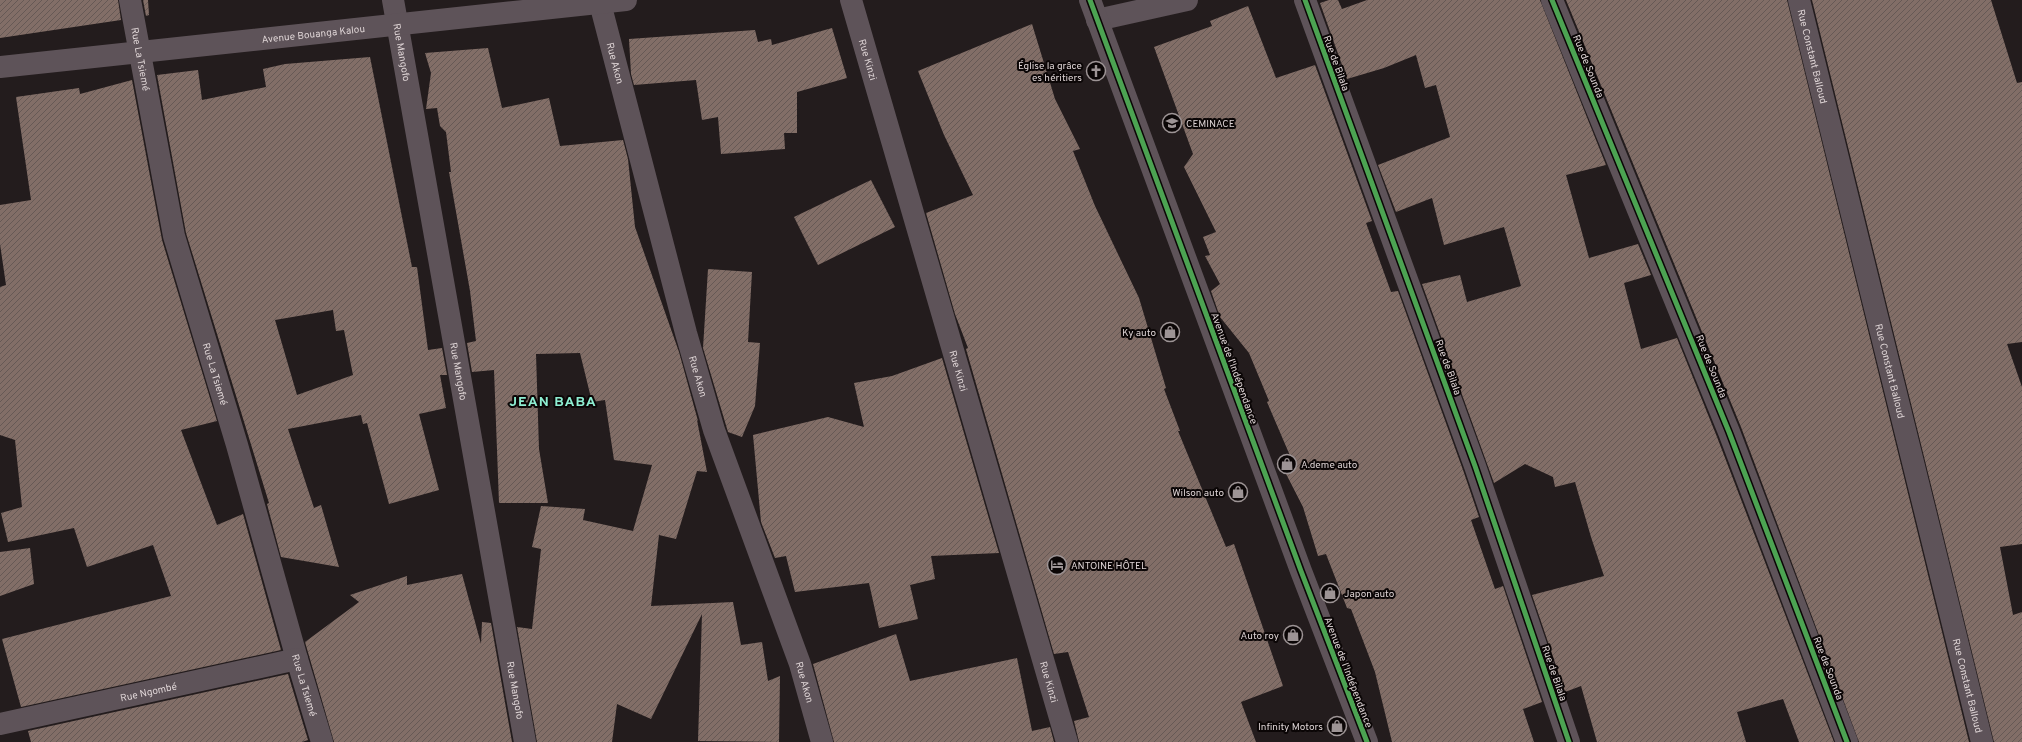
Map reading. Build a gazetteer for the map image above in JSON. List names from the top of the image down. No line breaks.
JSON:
{"streets":{"street":["Avenue Bouanga Kalou","Rue Mangofo","Rue Constant Balloud","Rue La Tsiemé","Rue Kinzi","Rue Akon","Rue de Bilala","Rue de Sounda","Avenue de l'Indépendance","Rue Ngombé"]},"crossings":[["Avenue Bouanga Kalou","Rue Mangofo"],["Avenue Bouanga Kalou","Rue La Tsiemé"],["Avenue Bouanga Kalou","Rue Akon"],["Rue La Tsiemé","Rue Ngombé"]],"districts":["JEAN BABA"],"places":{"church":["Église la grâce es héritiers"],"school or university":["CEMINACE"],"shop":["Ky auto","A.deme auto","Wilson auto","Japon auto","Auto roy","Infinity Motors"],"hotel":["ANTOINE HÔTEL"]}}
